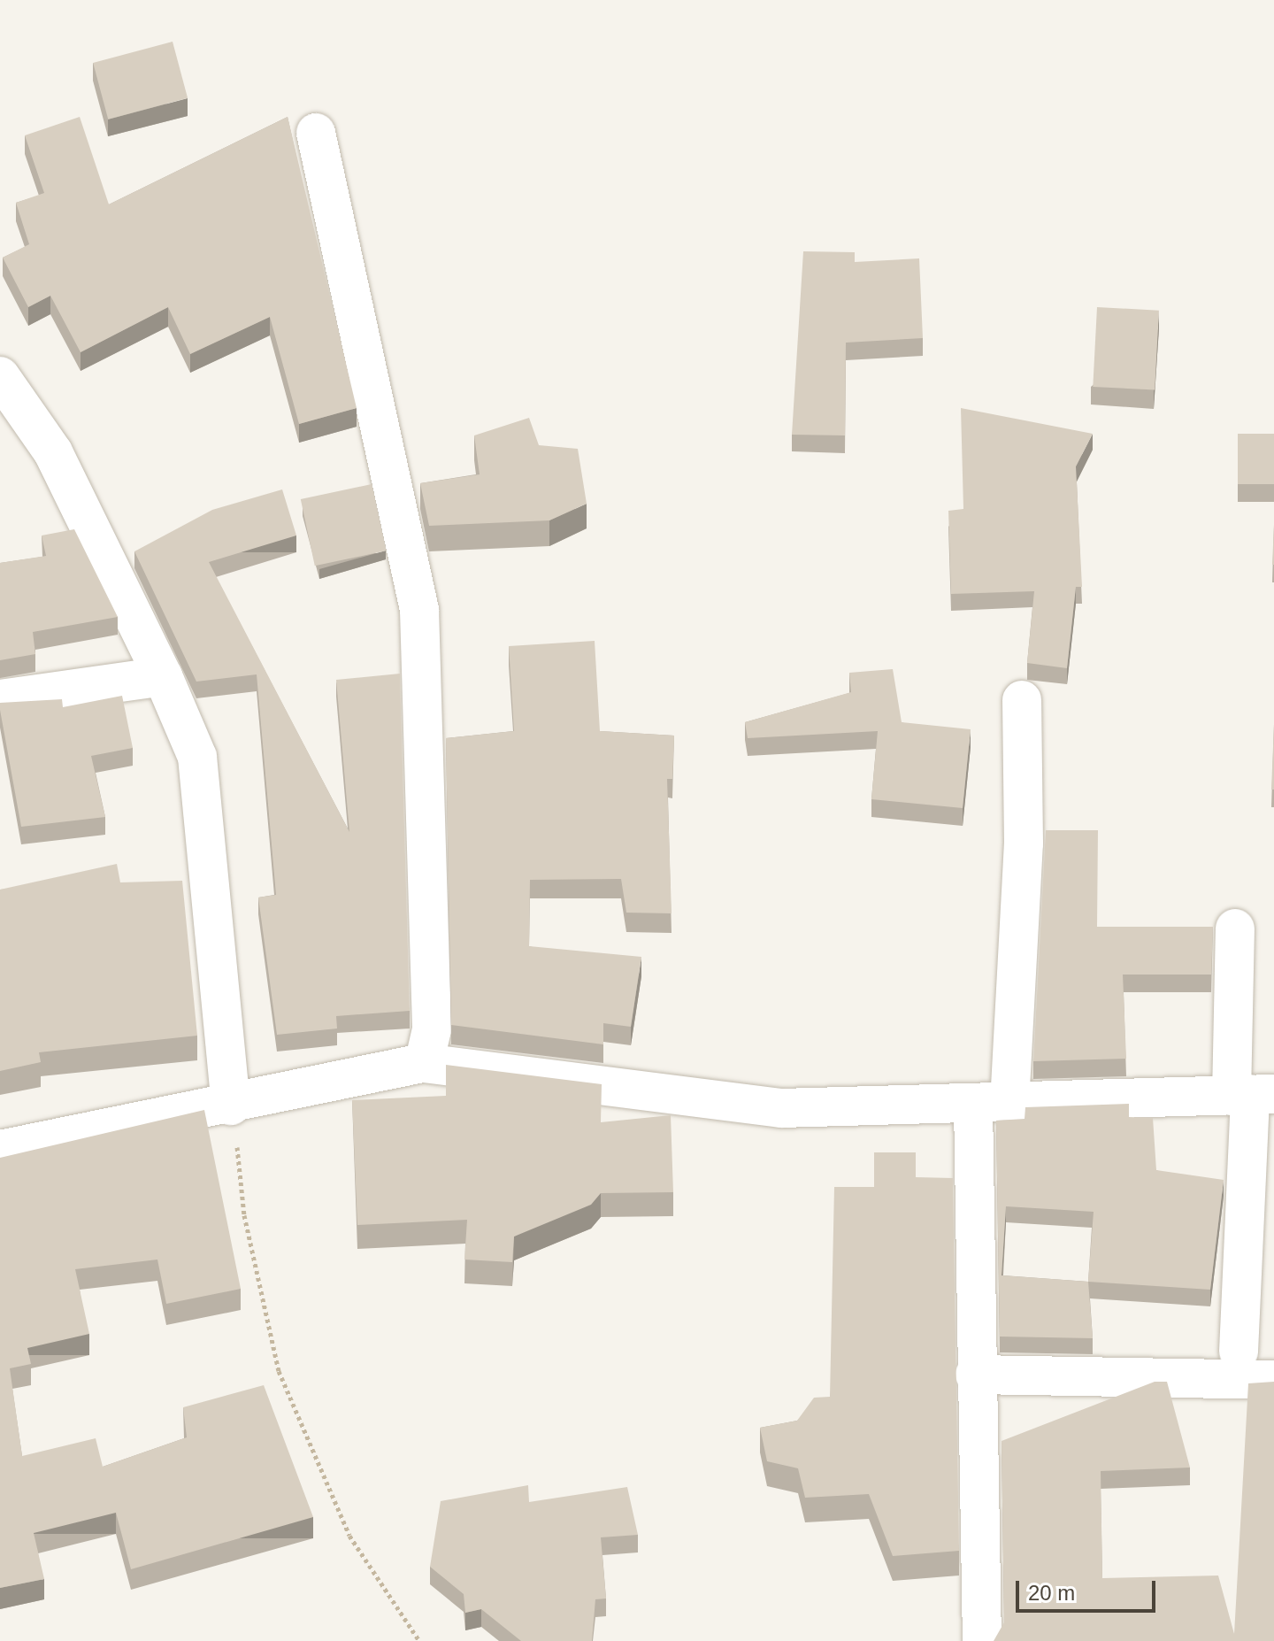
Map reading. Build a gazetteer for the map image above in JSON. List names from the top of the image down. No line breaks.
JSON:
{"scale_bar":"20 m"}
